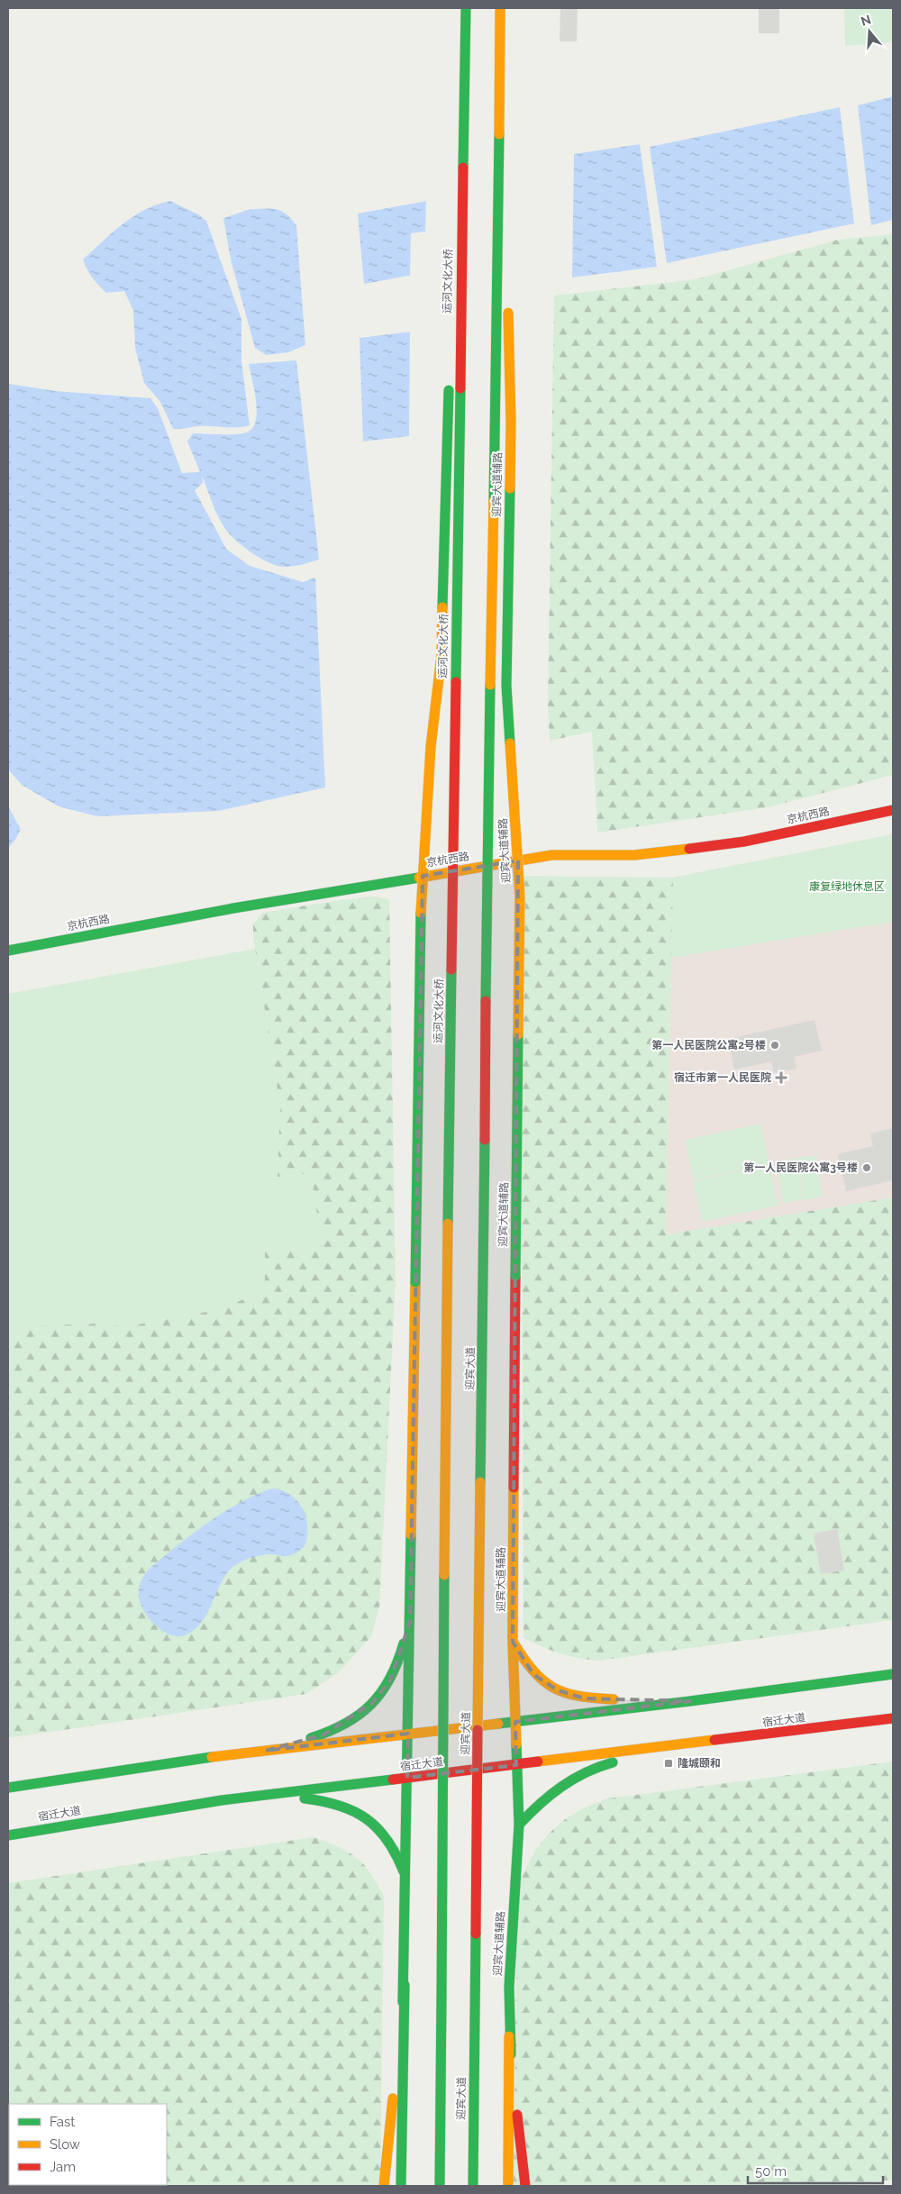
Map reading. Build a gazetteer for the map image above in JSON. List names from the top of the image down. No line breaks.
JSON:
{"streets":{"main road":["运河文化大桥","迎宾大道辅路","京杭西路","迎宾大道","宿迁大道"]},"crossings":[["运河文化大桥","迎宾大道"],["迎宾大道辅路","迎宾大道"],["迎宾大道辅路","宿迁大道"]],"parks":["康复绿地休息区"],"places":{"other":["第一人民医院公寓2号楼","第一人民医院公寓3号楼"],"health":["宿迁市第一人民医院"],"transit":["隆城颐和"]},"legend":["Fast","Slow","Jam"],"scale_bar":"50 m","north":"top"}
